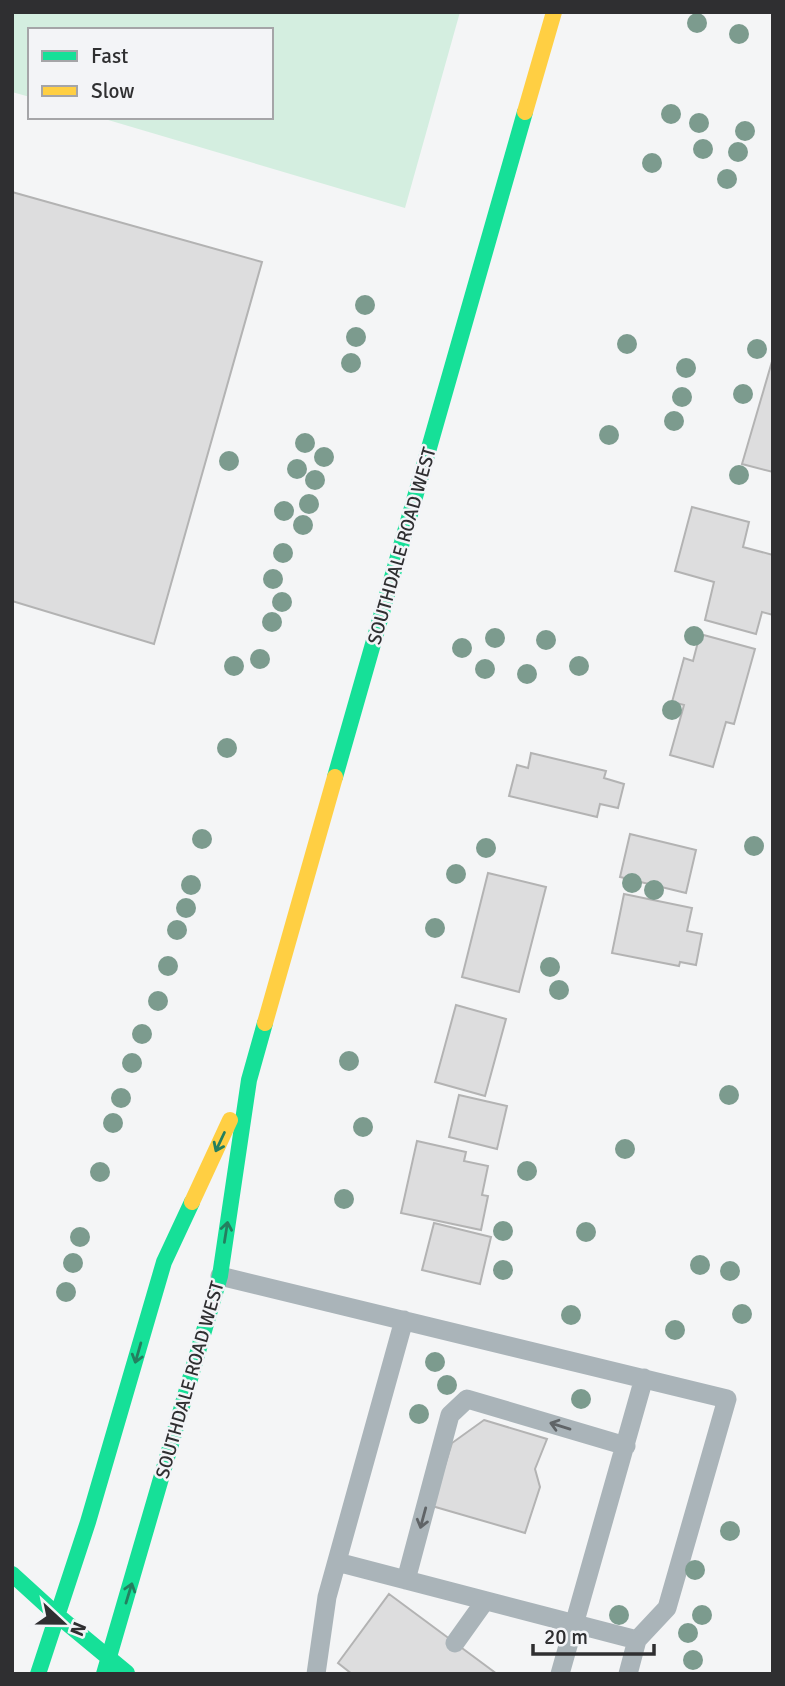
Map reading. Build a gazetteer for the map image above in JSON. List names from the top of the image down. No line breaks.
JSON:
{"streets":{"main road":["SOUTHDALE ROAD WEST"]},"legend":["Fast","Slow"],"scale_bar":"20 m","north":"right"}
